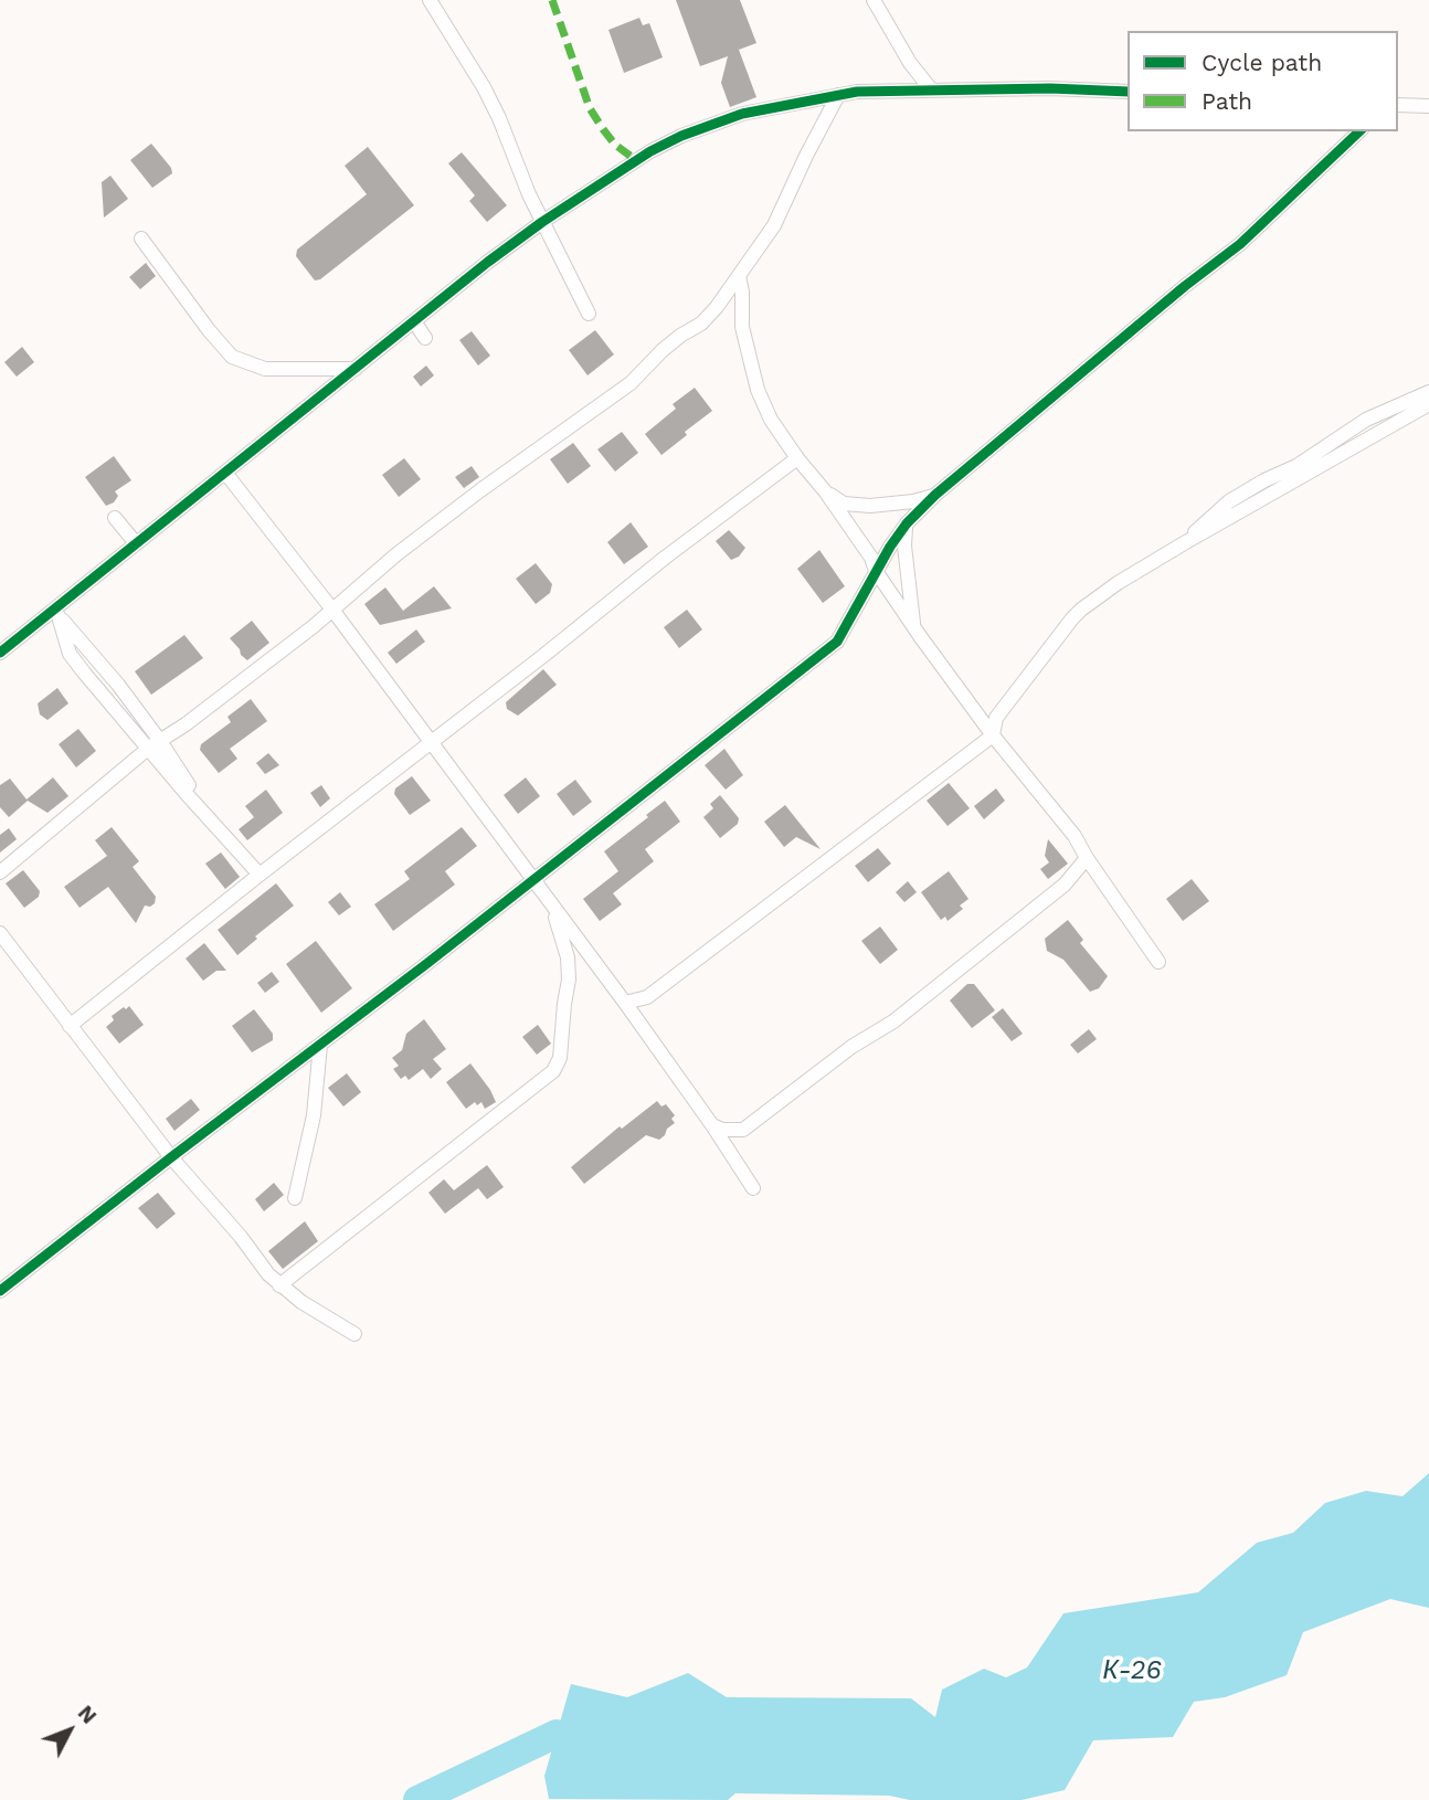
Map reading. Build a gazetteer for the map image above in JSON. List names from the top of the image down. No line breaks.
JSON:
{"water":["К-26"],"legend":["Cycle path","Path"],"north":"top right"}
